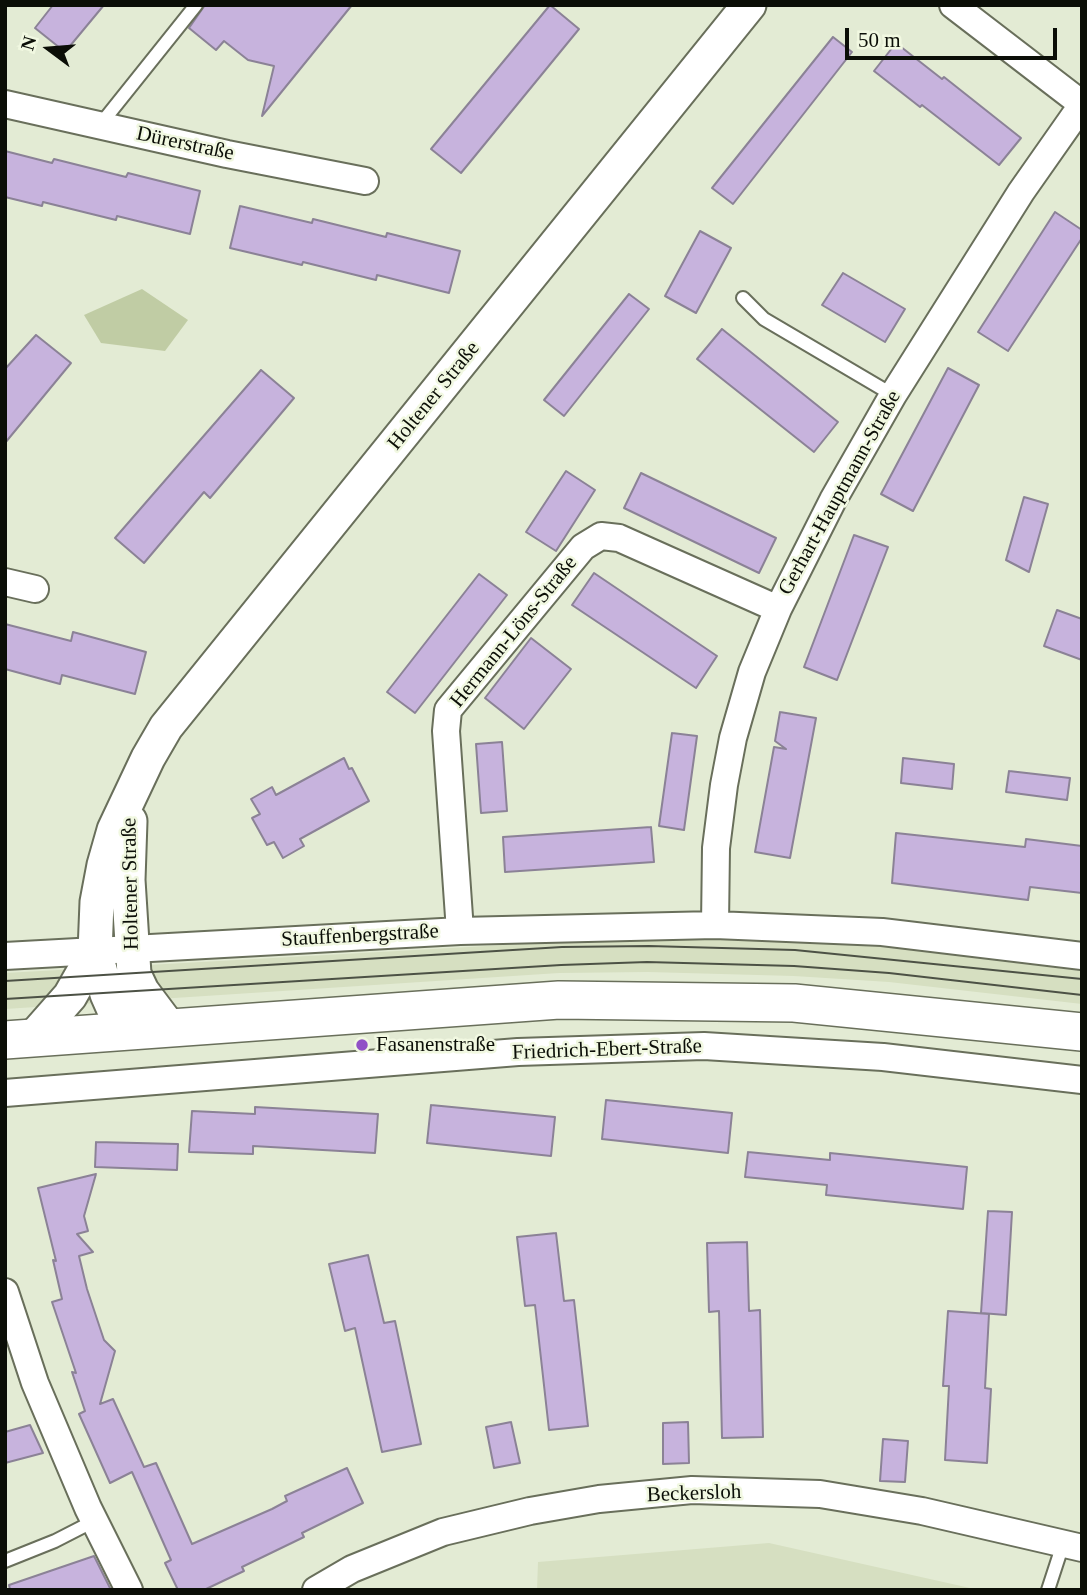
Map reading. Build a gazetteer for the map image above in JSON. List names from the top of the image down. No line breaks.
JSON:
{"streets":{"street":["Dürerstraße","Holtener Straße","Gerhart-Hauptmann-Straße","Hermann-Löns-Straße","Stauffenbergstraße","Friedrich-Ebert-Straße","Beckersloh"]},"crossings":[["Holtener Straße","Stauffenbergstraße"],["Gerhart-Hauptmann-Straße","Hermann-Löns-Straße"],["Gerhart-Hauptmann-Straße","Stauffenbergstraße"],["Hermann-Löns-Straße","Stauffenbergstraße"]],"places":["Fasanenstraße"],"scale_bar":"50 m","north":"left"}
